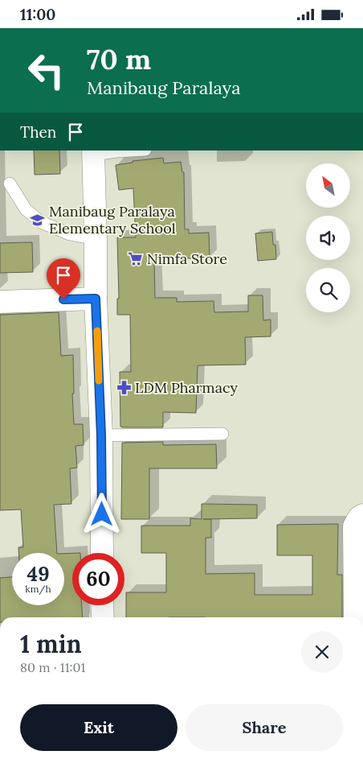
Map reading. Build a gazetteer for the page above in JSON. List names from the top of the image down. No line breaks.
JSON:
{"places":{"school or university":["Manibaug Paralaya Elementary School"],"supermarket":["Nimfa Store"],"pharmacy":["LDM Pharmacy"]},"north":"top left","page":{"status":"11:00","turn":["70 m","Manibaug Paralaya"],"then":"Then","speed":"49 km/h","limit":"60","heading":["1 min","80 m · 11:01"],"buttons":["Exit","Share"]}}
